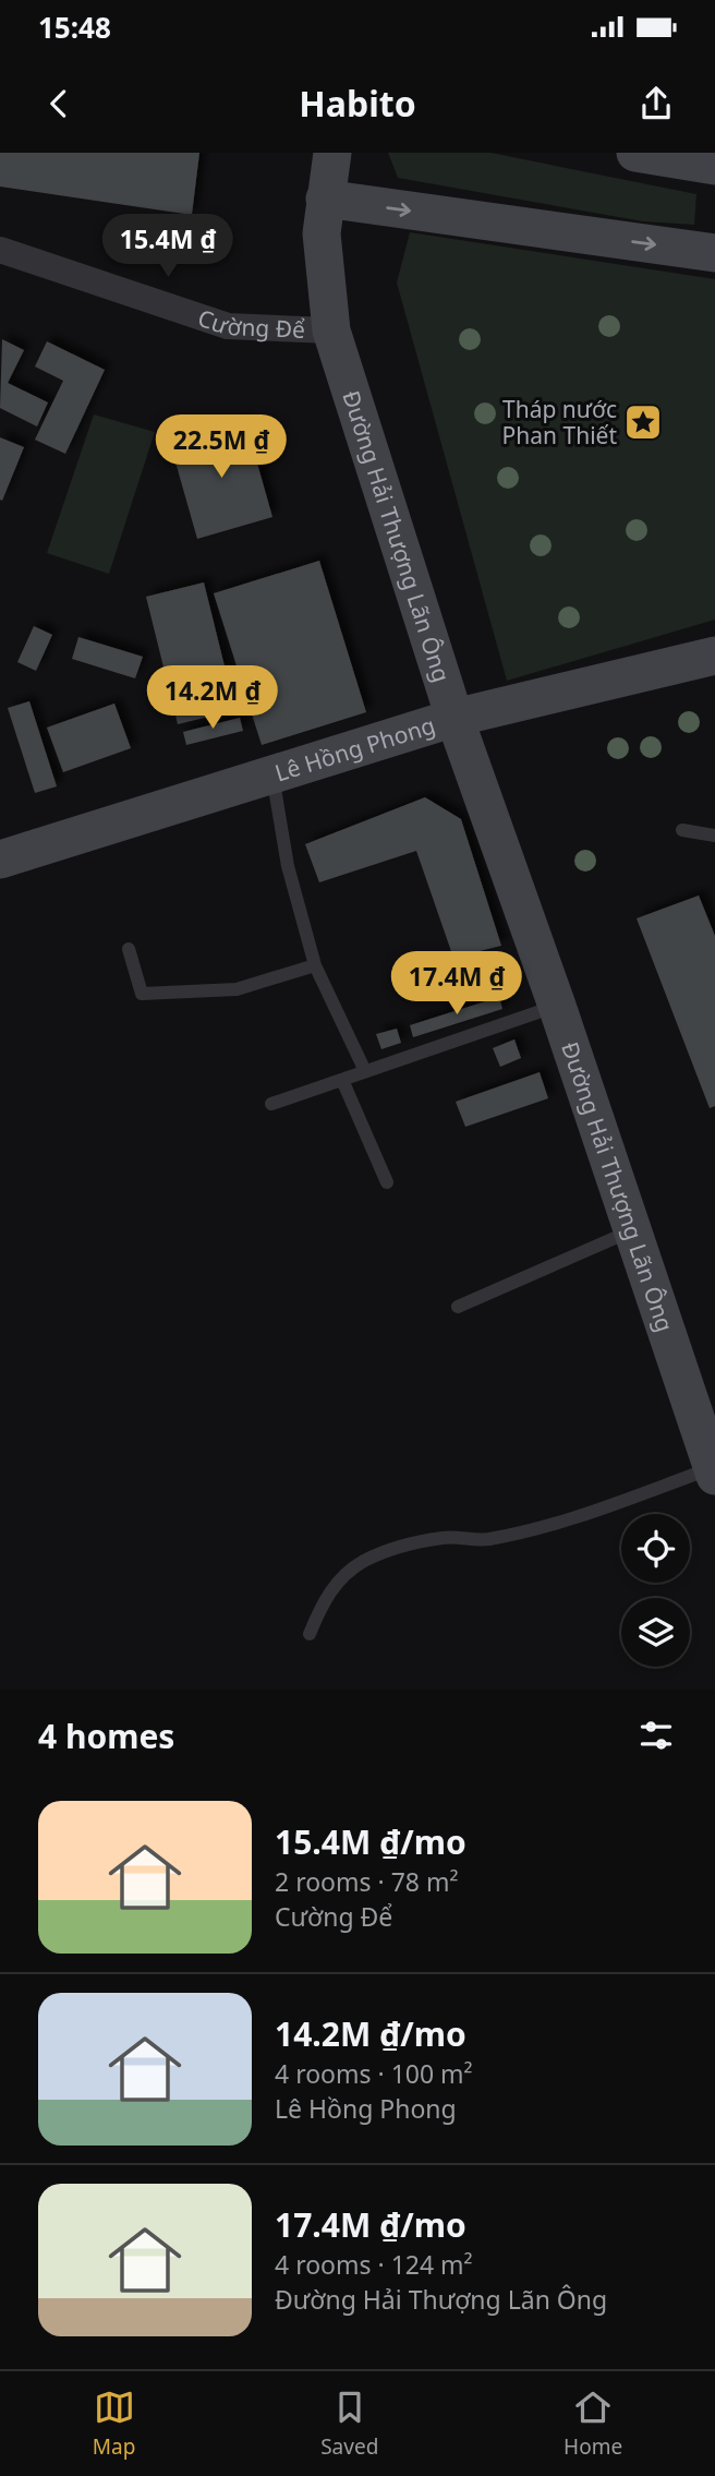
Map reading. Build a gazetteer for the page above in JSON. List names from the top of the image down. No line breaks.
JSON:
{"streets":{"street":["Cường Để","Đường Hải Thượng Lãn Ông","Lê Hồng Phong"]},"crossings":[["Cường Để","Đường Hải Thượng Lãn Ông"],["Đường Hải Thượng Lãn Ông","Lê Hồng Phong"]],"places":{"place":["Tháp nước Phan Thiết"]},"page":{"status":"15:48","header":"Habito","price":["15.4M ₫","22.5M ₫","14.2M ₫","17.4M ₫"],"heading":"4 homes","list":[{"name":"15.4M ₫/mo","note":"2 rooms · 78 m² · Cường Để"},{"name":"14.2M ₫/mo","note":"4 rooms · 100 m² · Lê Hồng Phong"},{"name":"17.4M ₫/mo","note":"4 rooms · 124 m² · Đường Hải Thượng Lãn Ông"}],"tabs":["Map","Saved","Home"]}}
